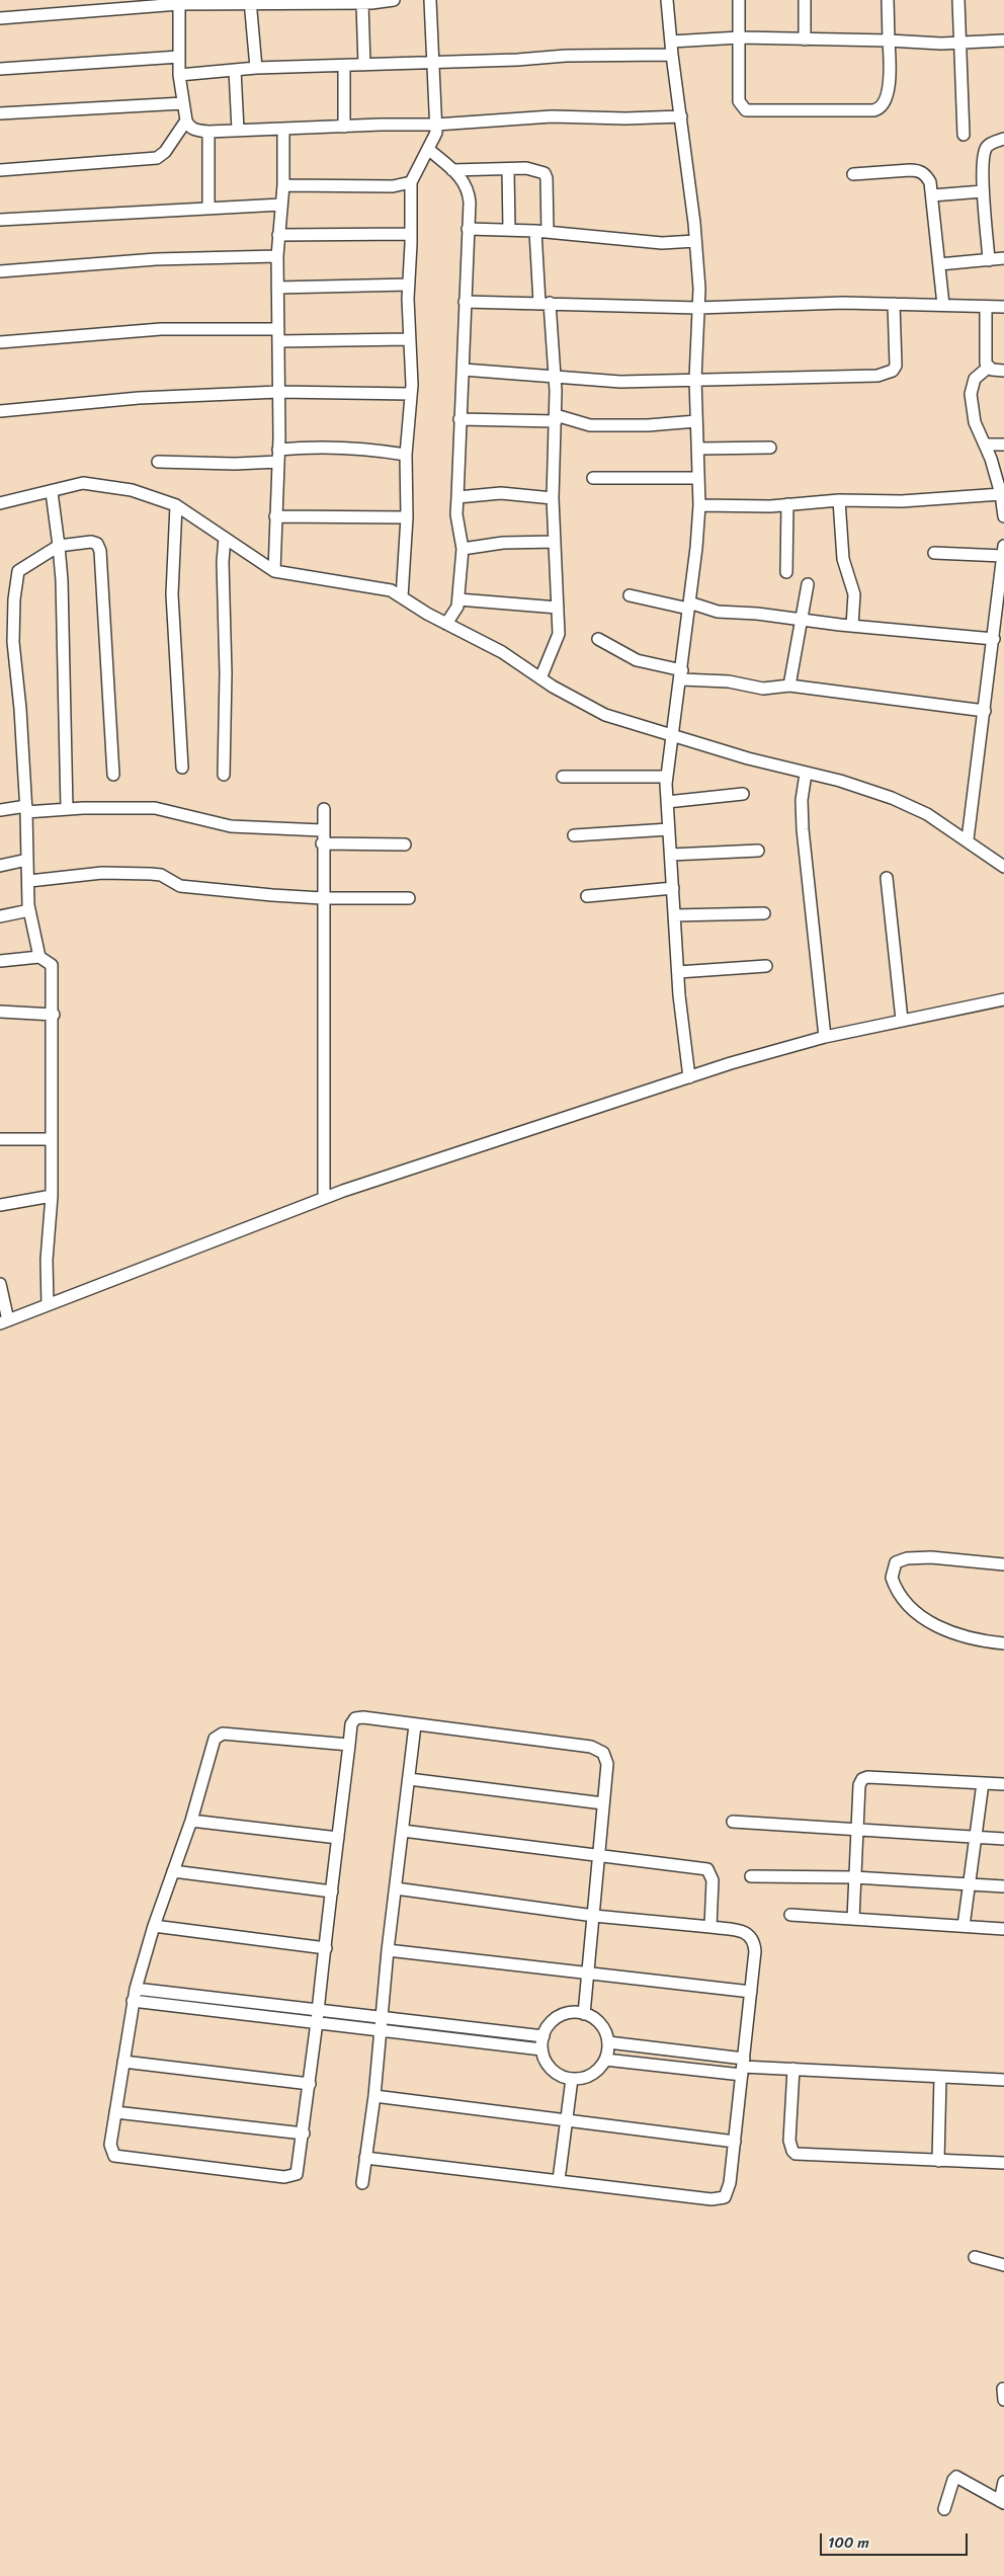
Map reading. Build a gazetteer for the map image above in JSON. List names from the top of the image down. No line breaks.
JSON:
{"scale_bar":"100 m"}
